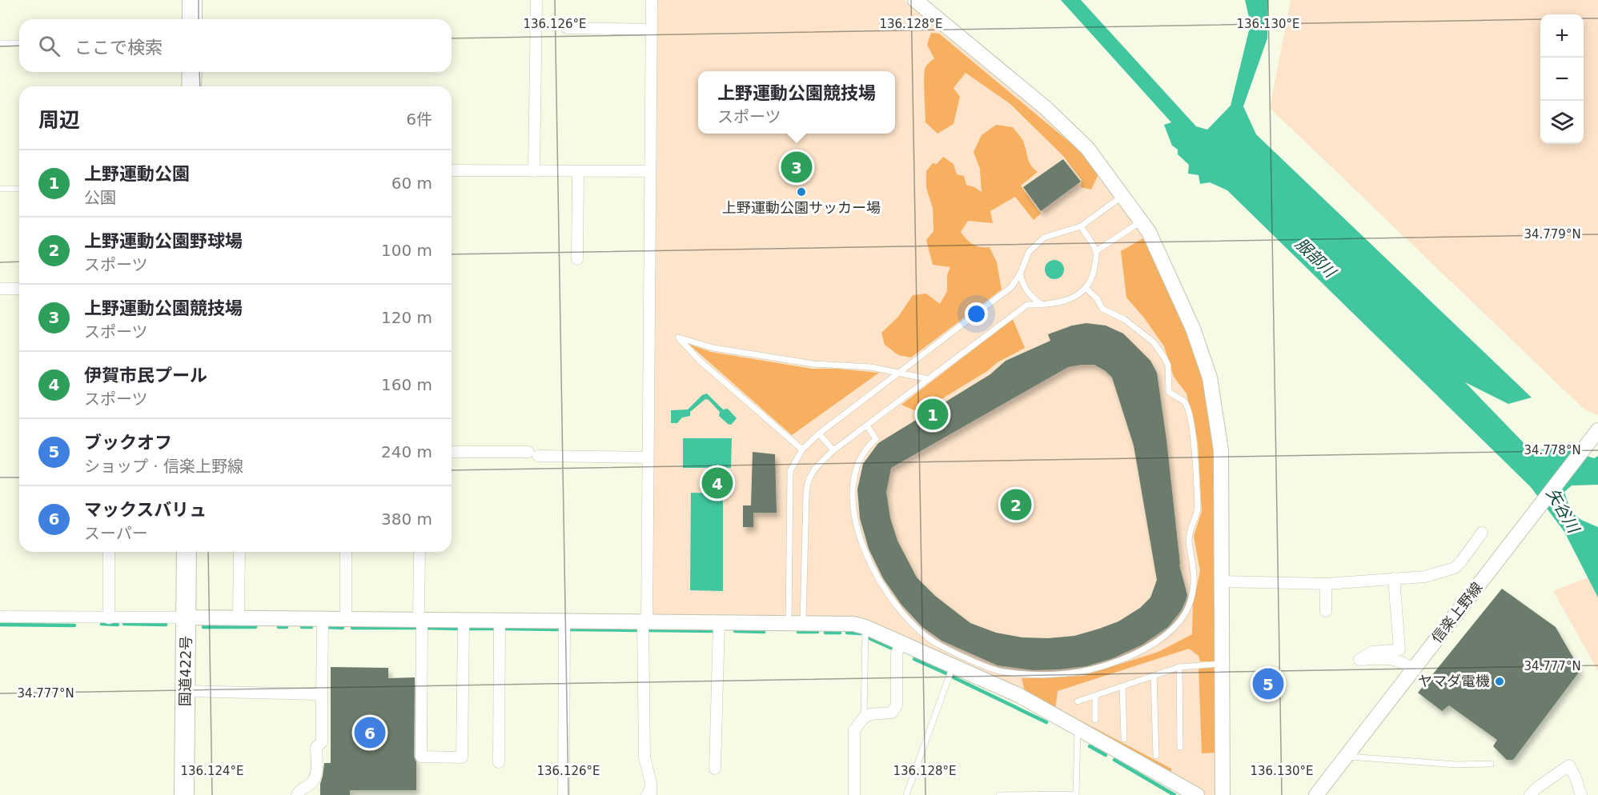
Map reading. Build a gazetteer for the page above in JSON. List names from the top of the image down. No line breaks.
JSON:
{"streets":{"highway":["国道422号"],"street":["信楽上野線"]},"water":["服部川","矢谷川"],"places":["上野運動公園サッカー場","ヤマダ電機"],"page":{"map_buttons":["+","−"],"search":"ここで検索","popup":["上野運動公園競技場","スポーツ"],"heading":["周辺","6件"],"list":[{"mark":"1","name":"上野運動公園","note":"公園","value":"60 m"},{"mark":"2","name":"上野運動公園野球場","note":"スポーツ","value":"100 m"},{"mark":"3","name":"上野運動公園競技場","note":"スポーツ","value":"120 m"},{"mark":"4","name":"伊賀市民プール","note":"スポーツ","value":"160 m"},{"mark":"5","name":"ブックオフ","note":"ショップ · 信楽上野線","value":"240 m"},{"mark":"6","name":"マックスバリュ","note":"スーパー","value":"380 m"}],"pins":["3","1","4","2","5","6"]},"coordinates":["136.126°E","136.128°E","136.130°E","34.779°N","34.778°N","34.777°N","136.124°E"]}
